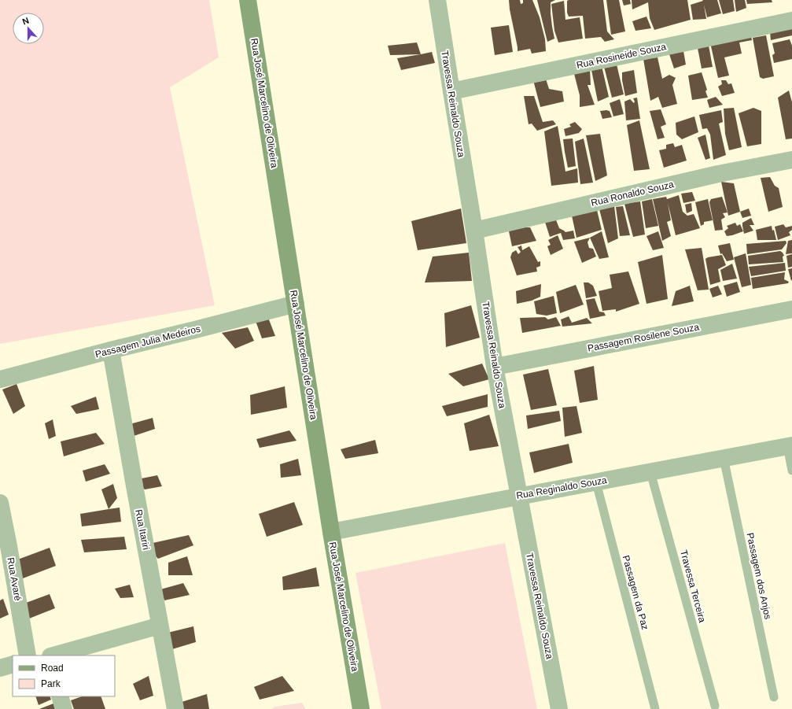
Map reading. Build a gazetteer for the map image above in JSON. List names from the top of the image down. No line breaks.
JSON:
{"streets":{"street":["Rua Rosineide Souza","Rua José Marcelino de Oliveira","Travessa Reinaldo Souza","Rua Ronaldo Souza","Passagem Rosilene Souza","Passagem Julia Medeiros","Rua Reginaldo Souza","Rua Itariri","Rua Avaré"],"lane":["Passagem dos Anjos","Travessa Terceira","Passagem da Paz"]},"crossings":[["Rua Rosineide Souza","Travessa Reinaldo Souza"],["Rua José Marcelino de Oliveira","Passagem Julia Medeiros"],["Rua José Marcelino de Oliveira","Rua Reginaldo Souza"],["Travessa Reinaldo Souza","Rua Ronaldo Souza"],["Travessa Reinaldo Souza","Passagem Rosilene Souza"],["Travessa Reinaldo Souza","Rua Reginaldo Souza"],["Passagem Julia Medeiros","Rua Itariri"],["Rua Reginaldo Souza","Passagem dos Anjos"],["Rua Reginaldo Souza","Travessa Terceira"],["Rua Reginaldo Souza","Passagem da Paz"]],"legend":["Road","Park"],"north":"top"}
